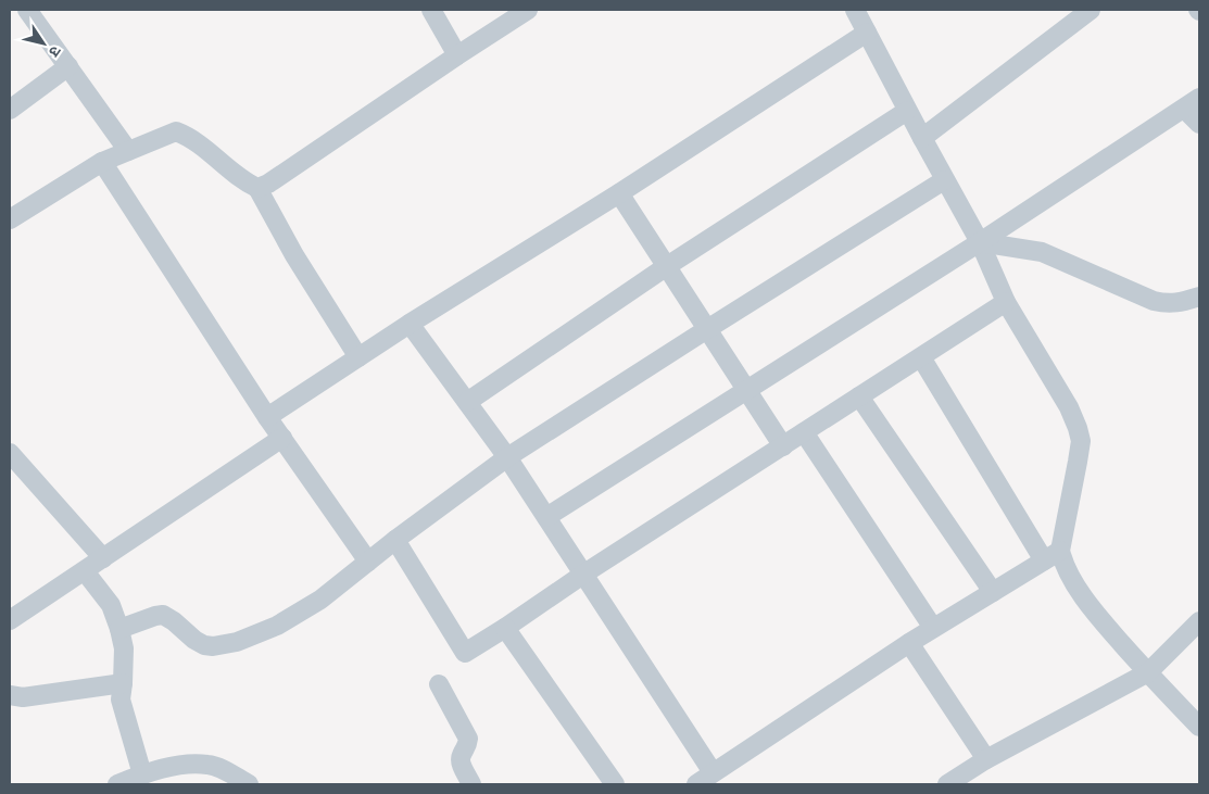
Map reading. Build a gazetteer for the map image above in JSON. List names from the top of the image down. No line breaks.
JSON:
{"north":"bottom right"}
